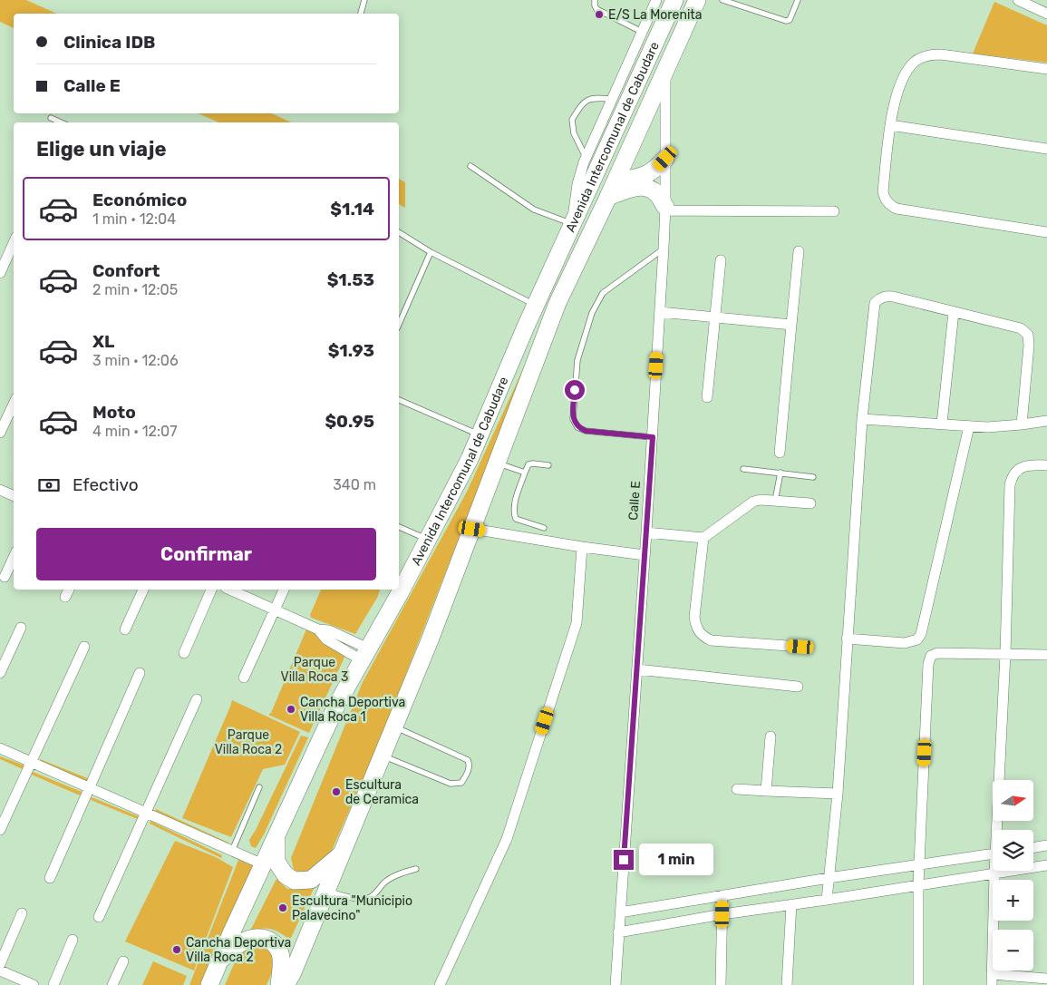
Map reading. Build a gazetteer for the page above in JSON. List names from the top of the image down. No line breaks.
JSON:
{"streets":{"highway":["Avenida Intercomunal de Cabudare"],"street":["Calle E"]},"crossings":[["Avenida Intercomunal de Cabudare","Calle E"]],"parks":["Parque Villa Roca 3","Parque Villa Roca 2"],"places":["E/S La Morenita","Cancha Deportiva Villa Roca 1","Escultura de Ceramica","Escultura \"Municipio Palavecino\"","Cancha Deportiva Villa Roca 2"],"north":"right","page":{"banner":["Clinica IDB","Calle E"],"heading":"Elige un viaje","list":[{"name":"Económico","note":"1 min · 12:04","value":"$1.14"},{"name":"Confort","note":"2 min · 12:05","value":"$1.53"},{"name":"XL","note":"3 min · 12:06","value":"$1.93"},{"name":"Moto","note":"4 min · 12:07","value":"$0.95"}],"pay":["Efectivo","340 m"],"buttons":"Confirmar","map_buttons":["+","−"],"bubble":"1 min"}}
